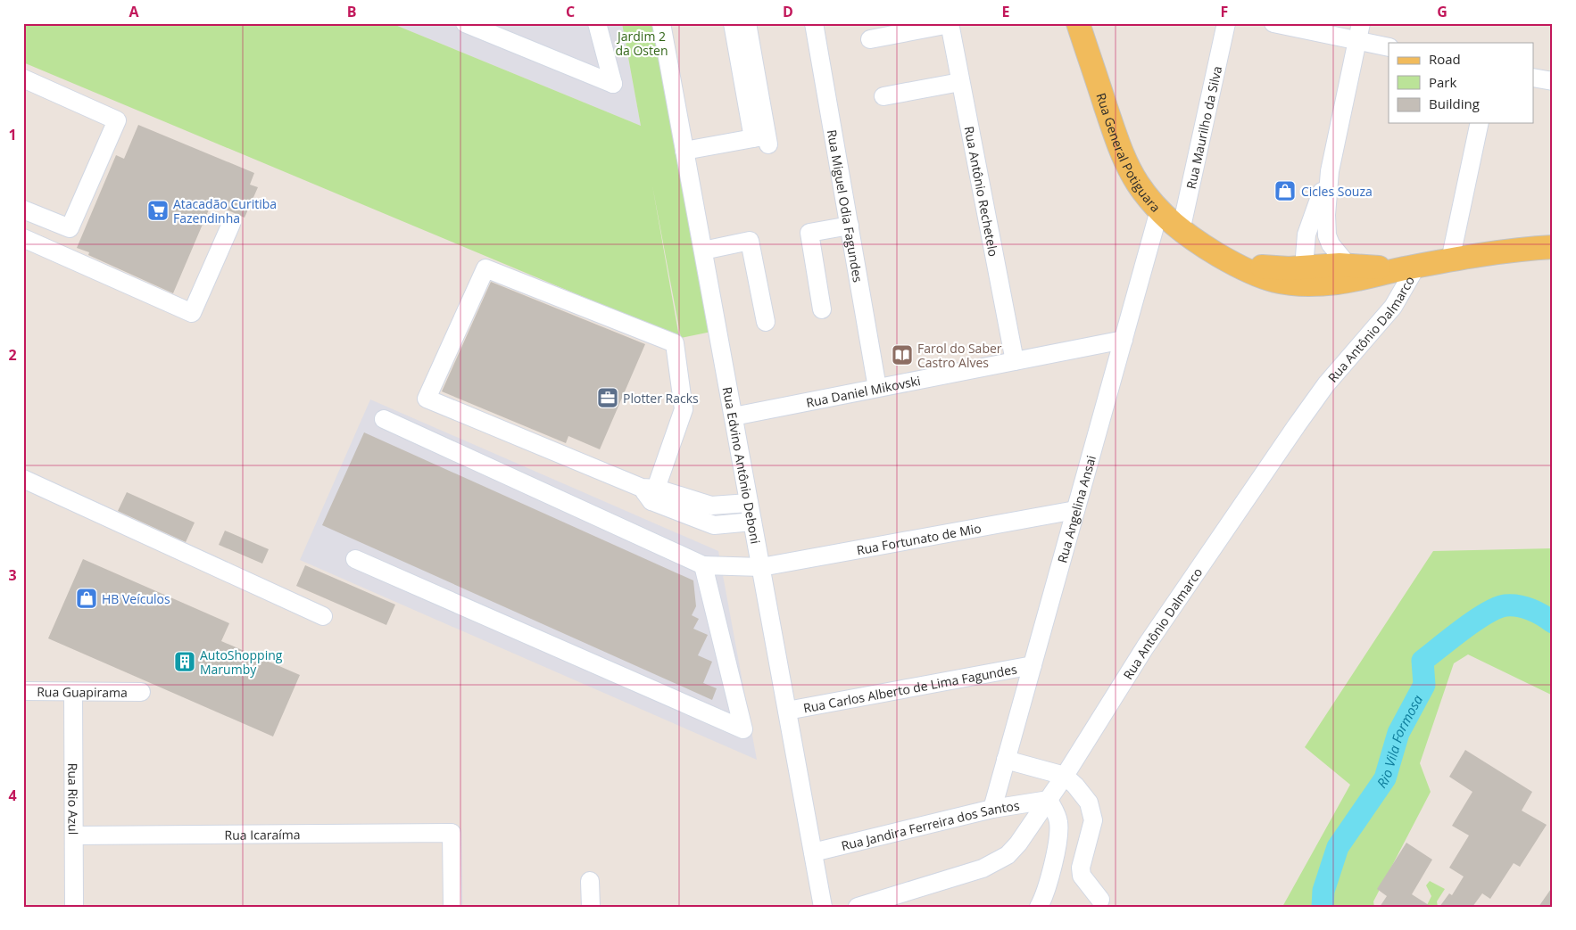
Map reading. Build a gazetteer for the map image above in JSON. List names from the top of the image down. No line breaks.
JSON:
{"streets":{"main road":["Rua General Potiguara"],"street":["Rua Maurilho da Silva","Rua Antônio Rechetelo","Rua Miguel Odia Fagundes","Rua Antônio Dalmarco","Rua Daniel Mikovski","Rua Edvino Antônio Deboni","Rua Angelina Ansai","Rua Fortunato de Mio","Rua Carlos Alberto de Lima Fagundes","Rua Guapirama","Rua Rio Azul","Rua Jandira Ferreira dos Santos","Rua Icaraíma"]},"crossings":[["Rua Maurilho da Silva","Rua General Potiguara"],["Rua General Potiguara","Rua Antônio Dalmarco"],["Rua General Potiguara","Rua Angelina Ansai"],["Rua Antônio Rechetelo","Rua Daniel Mikovski"],["Rua Miguel Odia Fagundes","Rua Daniel Mikovski"],["Rua Antônio Dalmarco","Rua Jandira Ferreira dos Santos"],["Rua Daniel Mikovski","Rua Edvino Antônio Deboni"],["Rua Daniel Mikovski","Rua Angelina Ansai"],["Rua Edvino Antônio Deboni","Rua Fortunato de Mio"],["Rua Edvino Antônio Deboni","Rua Carlos Alberto de Lima Fagundes"],["Rua Edvino Antônio Deboni","Rua Jandira Ferreira dos Santos"],["Rua Angelina Ansai","Rua Fortunato de Mio"],["Rua Angelina Ansai","Rua Carlos Alberto de Lima Fagundes"],["Rua Angelina Ansai","Rua Jandira Ferreira dos Santos"],["Rua Guapirama","Rua Rio Azul"],["Rua Rio Azul","Rua Icaraíma"]],"water":["Rio Vila Formosa"],"parks":["Jardim 2 da Osten"],"places":{"shop":["Cicles Souza","HB Veículos"],"supermarket":["Atacadão Curitiba Fazendinha"],"library":["Farol do Saber Castro Alves"],"office":["Plotter Racks"],"building":["AutoShopping Marumby"]},"legend":["Road","Park","Building"],"grid":{"columns":["A","B","C","D","E","F","G"],"rows":["1","2","3","4"]}}
